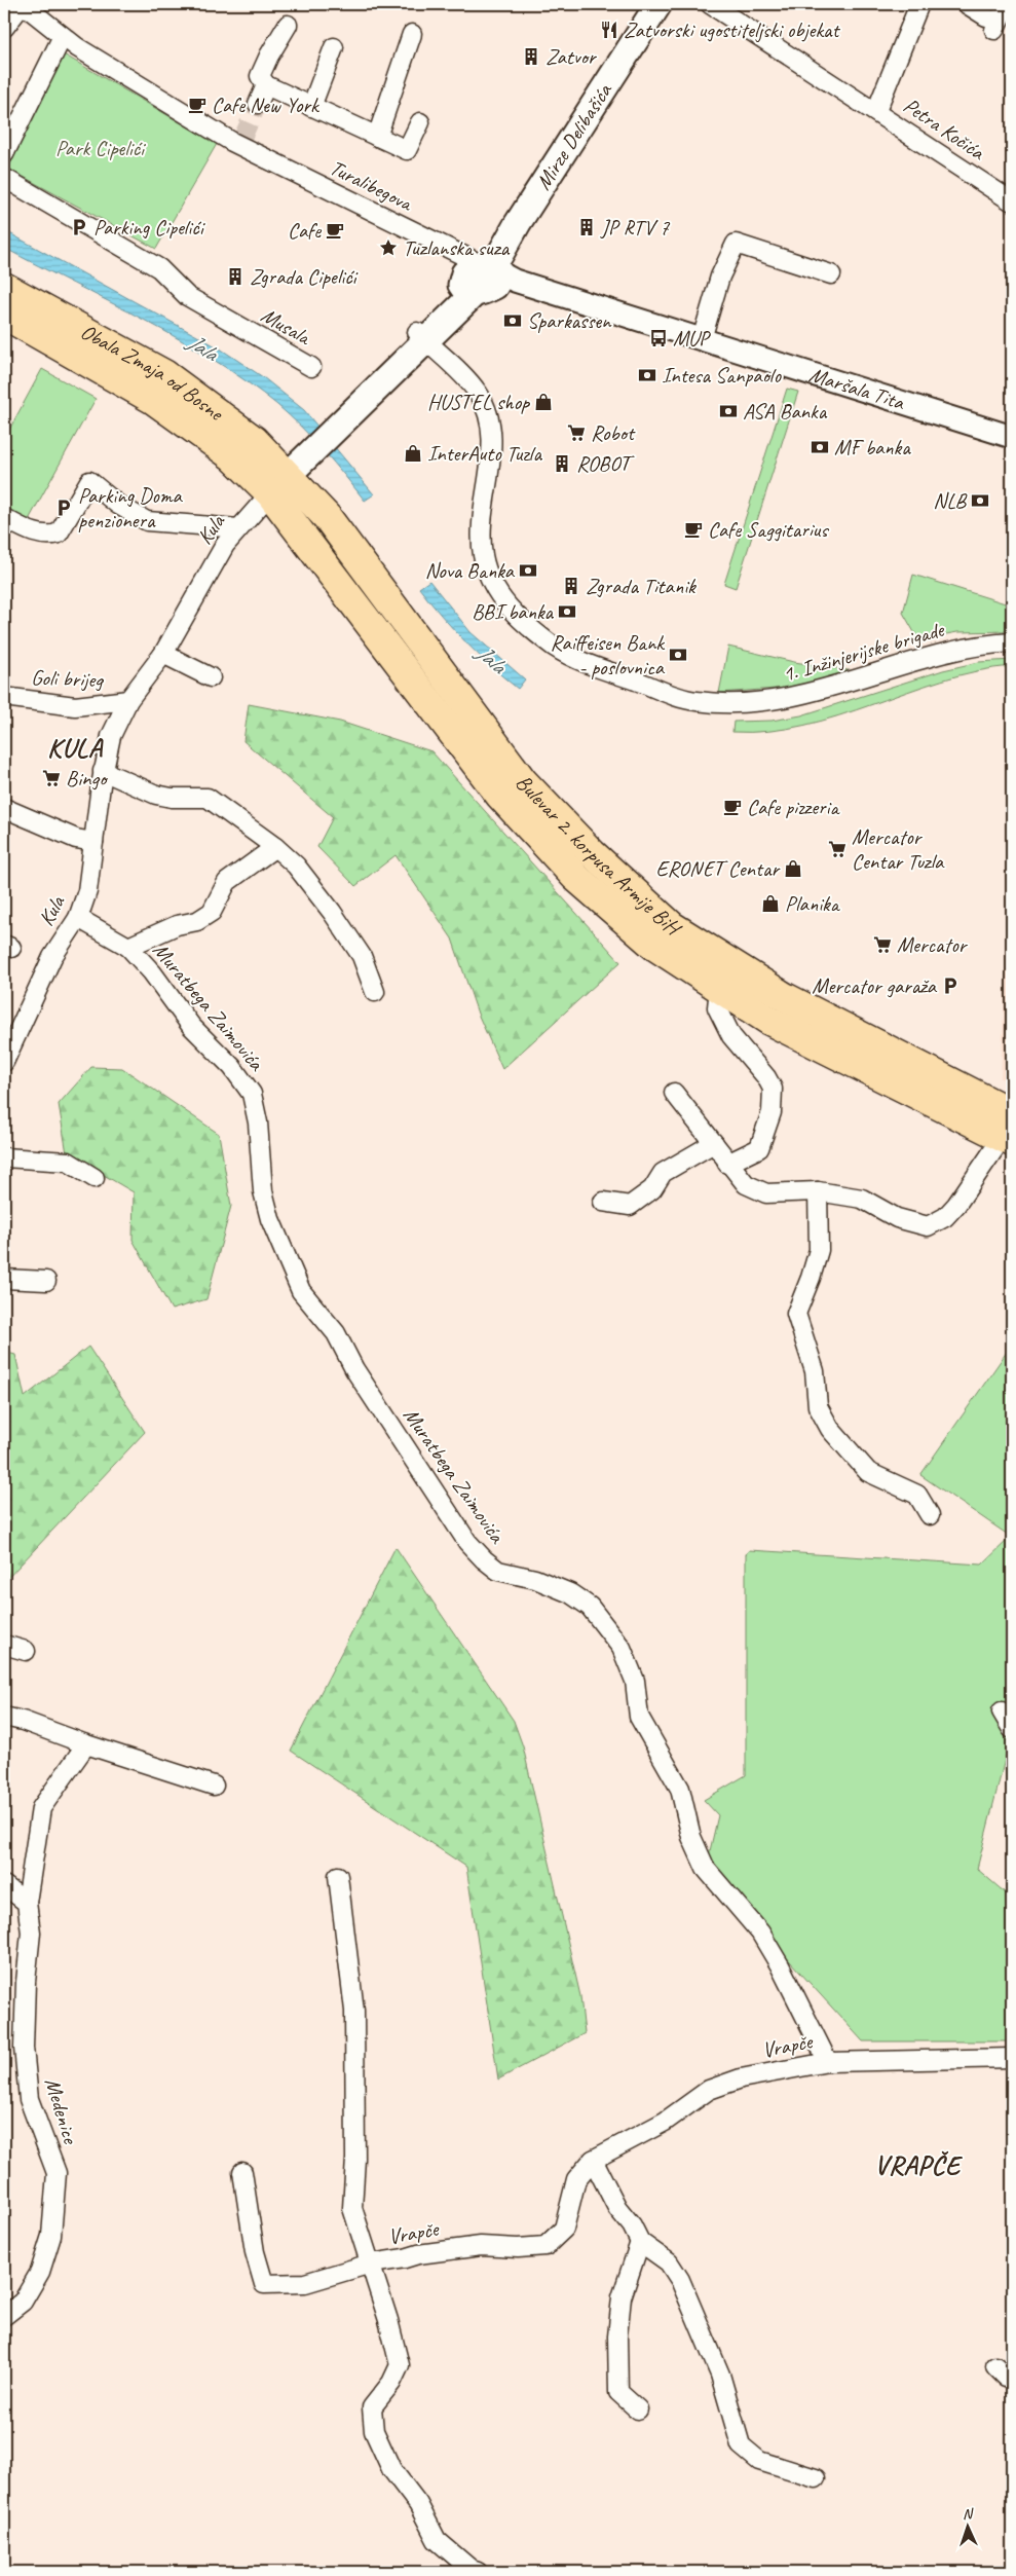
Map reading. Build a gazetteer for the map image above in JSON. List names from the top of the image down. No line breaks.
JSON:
{"streets":{"main road":["Mirze Delibašića","Obala Zmaja od Bosne","Bulevar 2. korpusa Armije BiH"],"street":["Petra Kočića","Turalibegova","Musala","Maršala Tita","Kula","1. Inžinjerijske brigade","Goli brijeg","Muratbega Zaimovića","Vrapče","Medenice"]},"crossings":[["Mirze Delibašića","Turalibegova"],["Mirze Delibašića","Obala Zmaja od Bosne"],["Mirze Delibašića","Maršala Tita"],["Mirze Delibašića","Kula"],["Mirze Delibašića","1. Inžinjerijske brigade"],["Mirze Delibašića","Bulevar 2. korpusa Armije BiH"],["Turalibegova","Maršala Tita"],["Obala Zmaja od Bosne","Kula"],["Obala Zmaja od Bosne","Bulevar 2. korpusa Armije BiH"],["Kula","Goli brijeg"],["Kula","Bulevar 2. korpusa Armije BiH"],["Kula","Muratbega Zaimovića"],["Muratbega Zaimovića","Vrapče"]],"districts":["KULA","VRAPČE"],"water":["Jala"],"parks":["Park Cipelići"],"places":{"restaurant":["Zatvorski ugostiteljski objekat"],"building":["Zatvor","JP RTV 7","Zgrada Cipelići","ROBOT","Zgrada Titanik"],"cafe":["Cafe New York","Cafe","Cafe Saggitarius","Cafe pizzeria"],"parking":["Parking Cipelići","Parking Doma penzionera","Mercator garaža"],"place":["Tuzlanska suza"],"bank":["Sparkassen","Intesa Sanpaolo","ASA Banka","MF banka","NLB","Nova Banka","BBI banka","Raiffeisen Bank - poslovnica"],"bus stop":["MUP"],"shop":["HUSTEL shop","InterAuto Tuzla","ERONET Centar","Planika"],"supermarket":["Robot","Bingo","Mercator Centar Tuzla","Mercator"]},"north":"top"}
